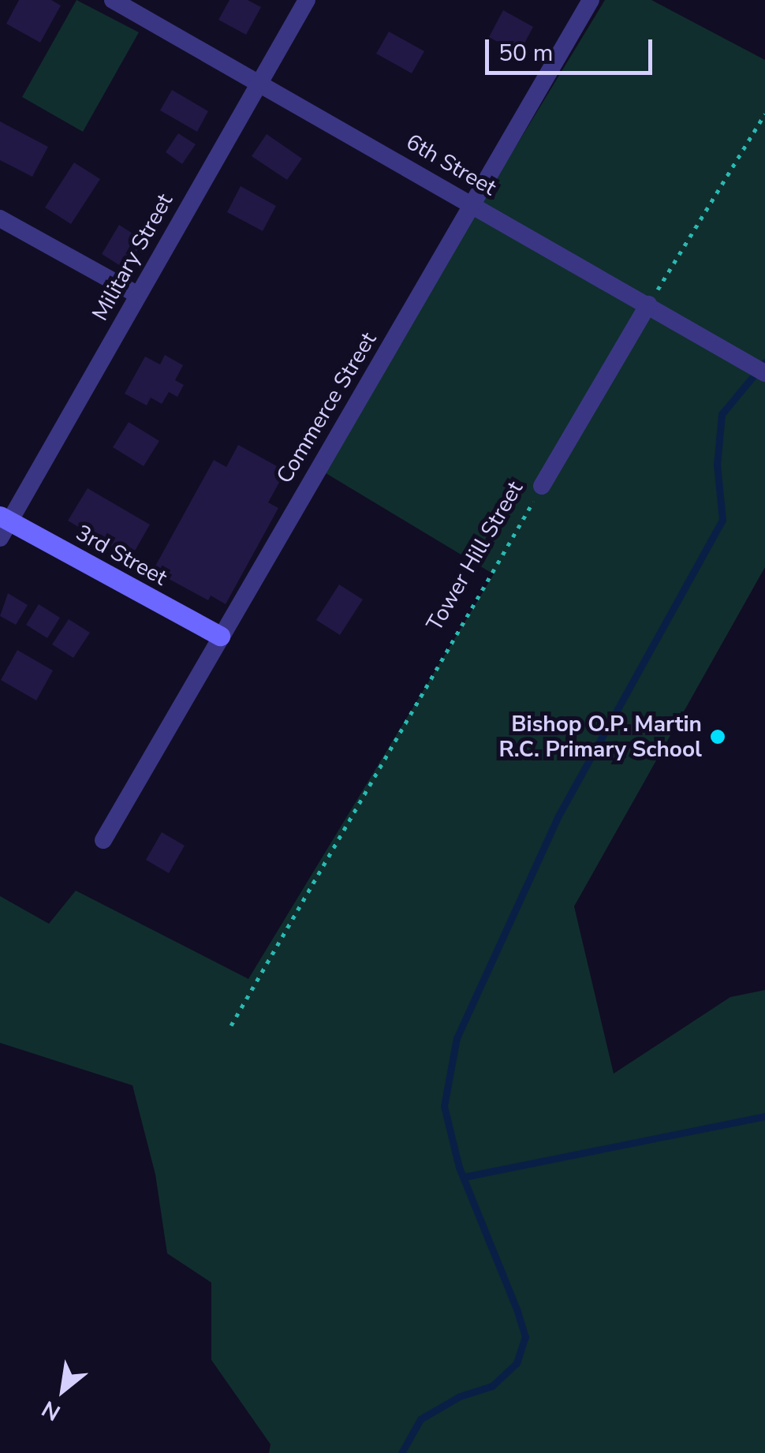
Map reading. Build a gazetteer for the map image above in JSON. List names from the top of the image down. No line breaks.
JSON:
{"streets":{"street":["6th Street","Military Street","Commerce Street","3rd Street","Tower Hill Street"]},"crossings":[["6th Street","Military Street"],["6th Street","Commerce Street"],["6th Street","Tower Hill Street"],["Military Street","3rd Street"],["Commerce Street","3rd Street"]],"places":["Bishop O.P. Martin R.C. Primary School"],"scale_bar":"50 m","north":"bottom left"}
